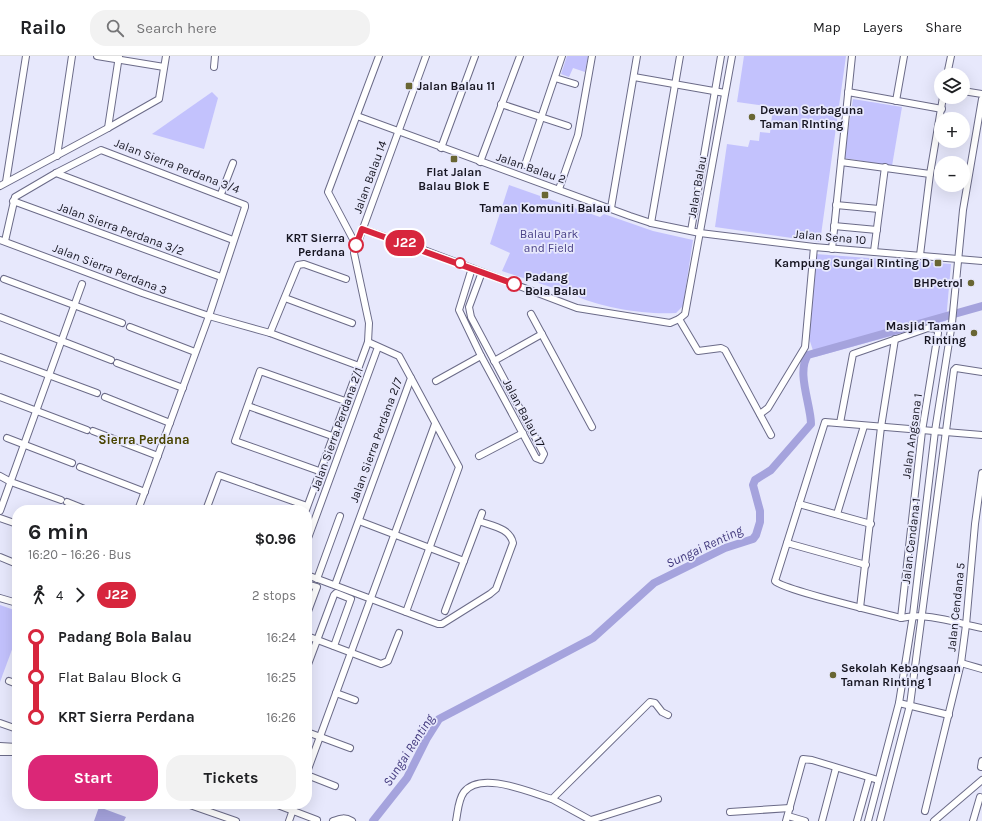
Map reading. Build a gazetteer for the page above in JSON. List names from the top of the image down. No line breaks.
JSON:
{"streets":{"street":["Jalan Sierra Perdana 3/4","Jalan Balau 2","Jalan Balau 14","Jalan Balau","Jalan Sierra Perdana 3/2","Jalan Sena 10","Jalan Sierra Perdana 3","Jalan Balau 17","Jalan Sierra Perdana 2/1","Jalan Angsana 1","Jalan Sierra Perdana 2/7","Jalan Cendana 1","Jalan Cendana 5"]},"crossings":[["Jalan Sierra Perdana 3/4","Jalan Sierra Perdana 3/2"],["Jalan Balau 2","Jalan Balau 14"],["Jalan Balau 2","Jalan Balau"],["Jalan Balau 2","Jalan Sena 10"],["Jalan Balau","Jalan Sena 10"],["Jalan Sena 10","Jalan Cendana 1"],["Jalan Sierra Perdana 2/1","Jalan Sierra Perdana 2/7"]],"districts":["Sierra Perdana"],"water":["Sungai Renting"],"parks":["Balau Park and Field"],"places":{"transit":["Jalan Balau 11","Flat Jalan Balau Blok E","Taman Komuniti Balau","Kampung Sungai Rinting D"],"other":["Dewan Serbaguna Taman RInting","KRT Sierra Perdana","BHPetrol","Padang Bola Balau","Masjid Taman Rinting","Sekolah Kebangsaan Taman Rinting 1"]},"lines":["bus line J22"],"page":{"header":"Railo","search":"Search here","nav":["Map","Layers","Share"],"on_map":"J22","map_buttons":["+","−"],"heading":["6 min","16:20 – 16:26 · Bus","$0.96"],"legs":["4","J22","2 stops"],"list":[{"name":"Padang Bola Balau","value":"16:24"},{"name":"Flat Balau Block G","value":"16:25"},{"name":"KRT Sierra Perdana","value":"16:26"}],"buttons":["Start","Tickets"]}}
